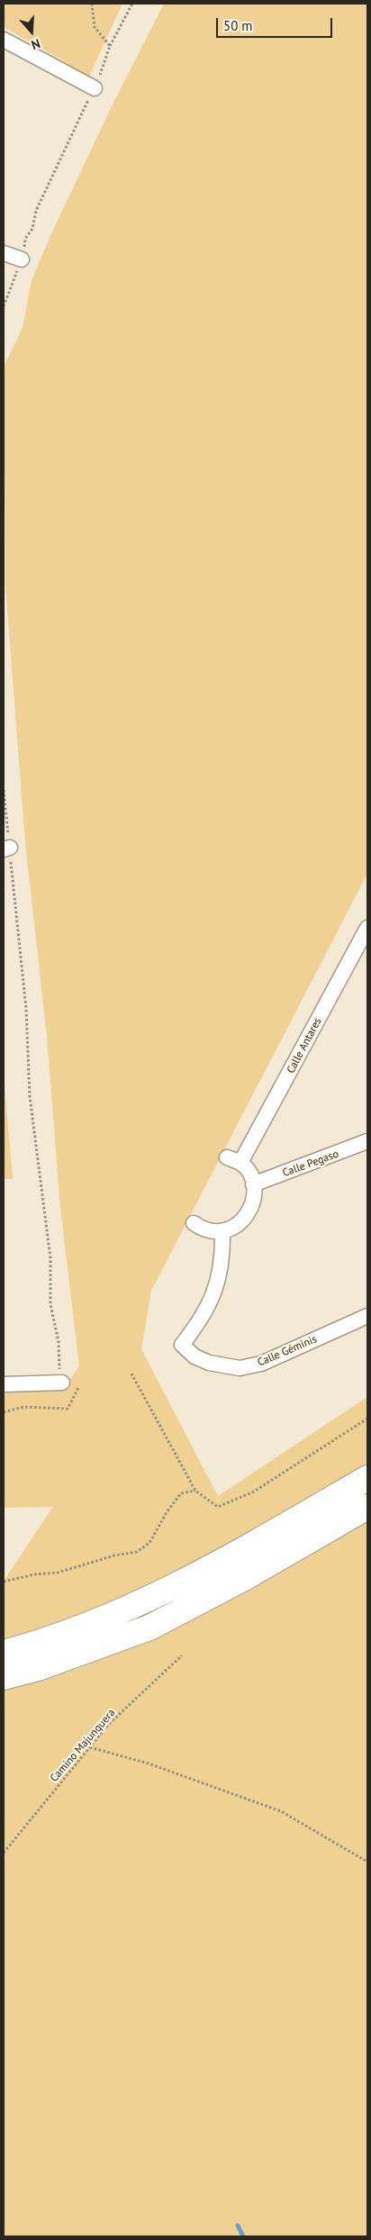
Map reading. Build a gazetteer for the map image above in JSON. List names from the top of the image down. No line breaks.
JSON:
{"streets":{"street":["Calle Antares","Calle Pegaso","Calle Géminis"],"path":["Camino Majunquera"]},"crossings":[["Calle Antares","Calle Pegaso"]],"scale_bar":"50 m","north":"bottom"}
